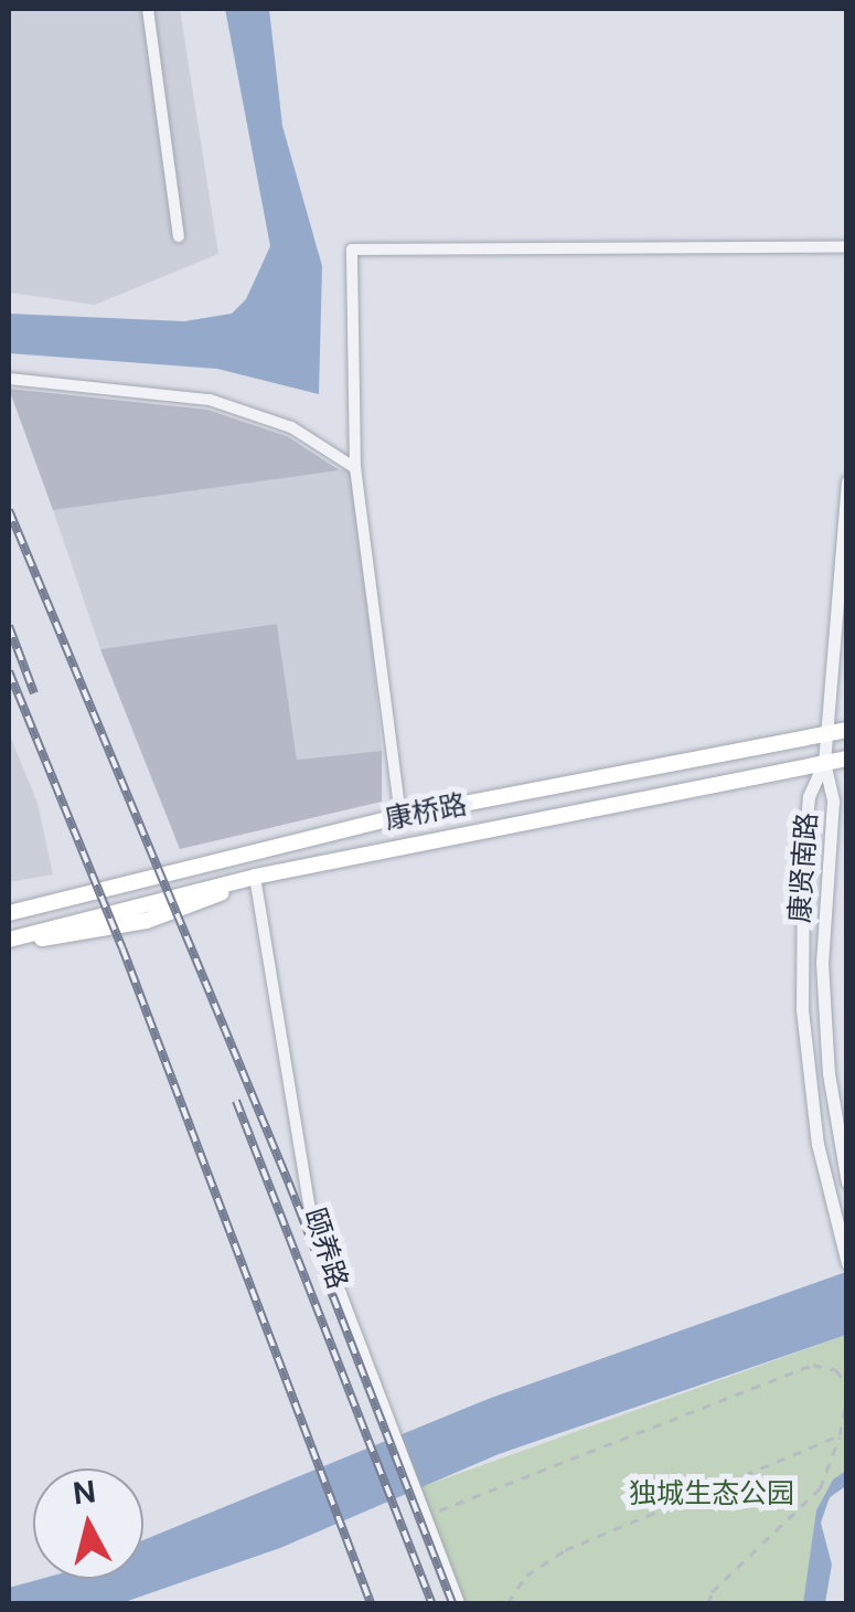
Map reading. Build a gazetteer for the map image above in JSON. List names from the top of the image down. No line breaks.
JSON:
{"streets":{"main road":["康桥路"],"street":["康贤南路","颐养路"]},"crossings":[["康桥路","康贤南路"],["康桥路","颐养路"]],"parks":["独城生态公园"],"north":"top"}
